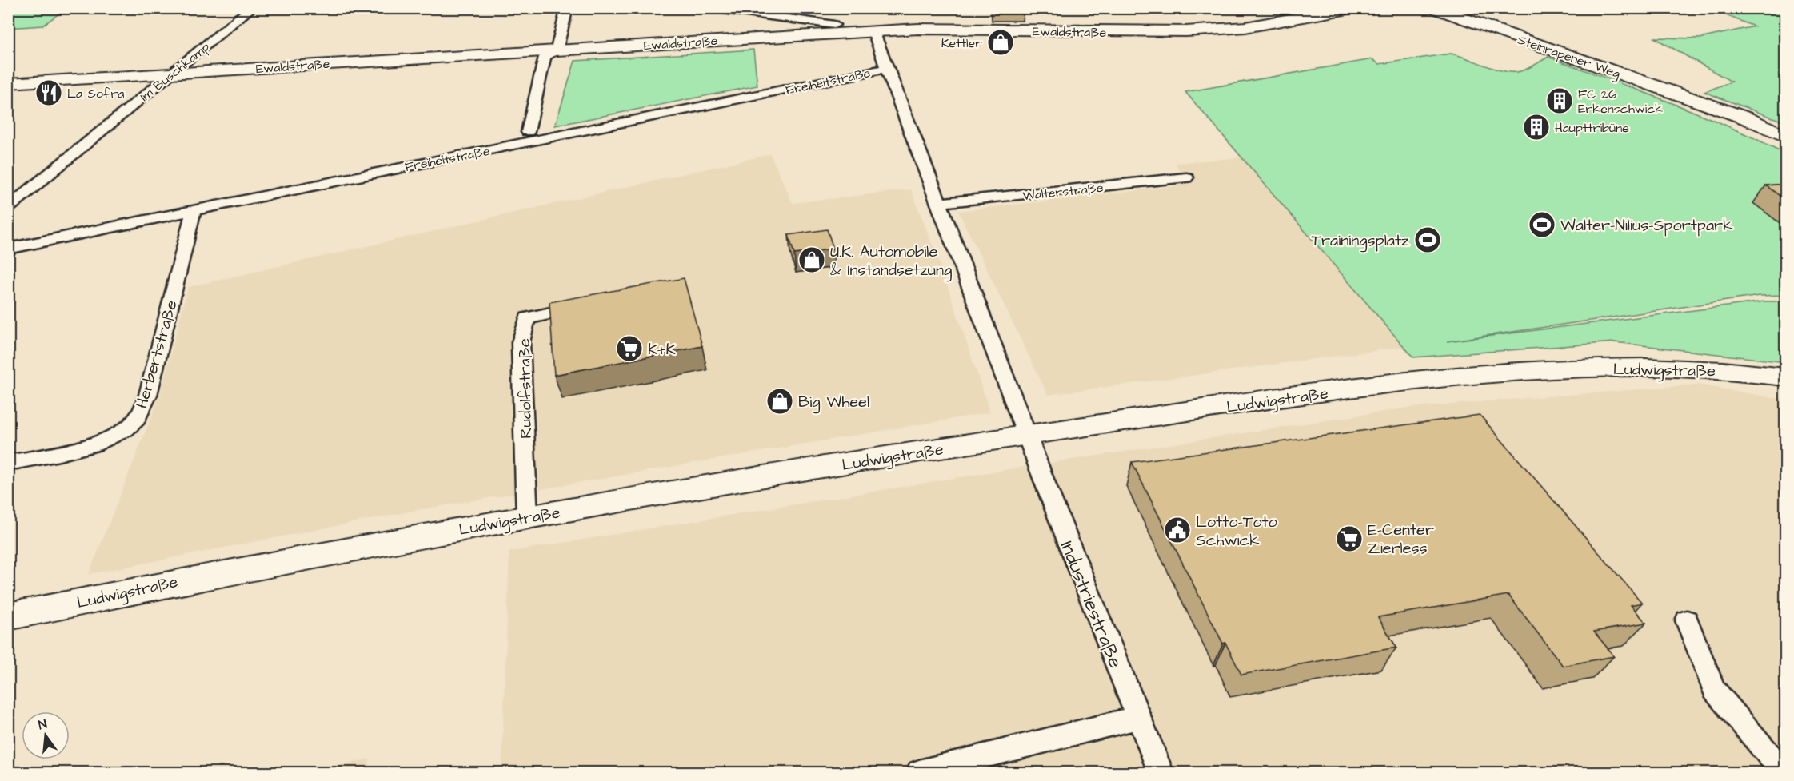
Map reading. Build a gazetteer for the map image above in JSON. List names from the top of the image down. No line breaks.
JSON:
{"streets":{"street":["Ewaldstraße","Steinrapener Weg","Im Buschkamp","Freiheitstraße","Walterstraße","Herbertstraße","Ludwigstraße","Rudolfstraße","Industriestraße"]},"crossings":[["Ewaldstraße","Im Buschkamp"],["Freiheitstraße","Herbertstraße"],["Ludwigstraße","Rudolfstraße"],["Ludwigstraße","Industriestraße"]],"places":{"shop":["Kettler","U.K. Automobile & Instandsetzung","Big Wheel"],"restaurant":["La Sofra"],"building":["FC 26 Erkenschwick","Haupttribüne"],"sports":["Walter-Nilius-Sportpark","Trainingsplatz"],"supermarket":["K+K","E-Center Zierless"],"public building":["Lotto-Toto Schwick"]},"north":"top"}
